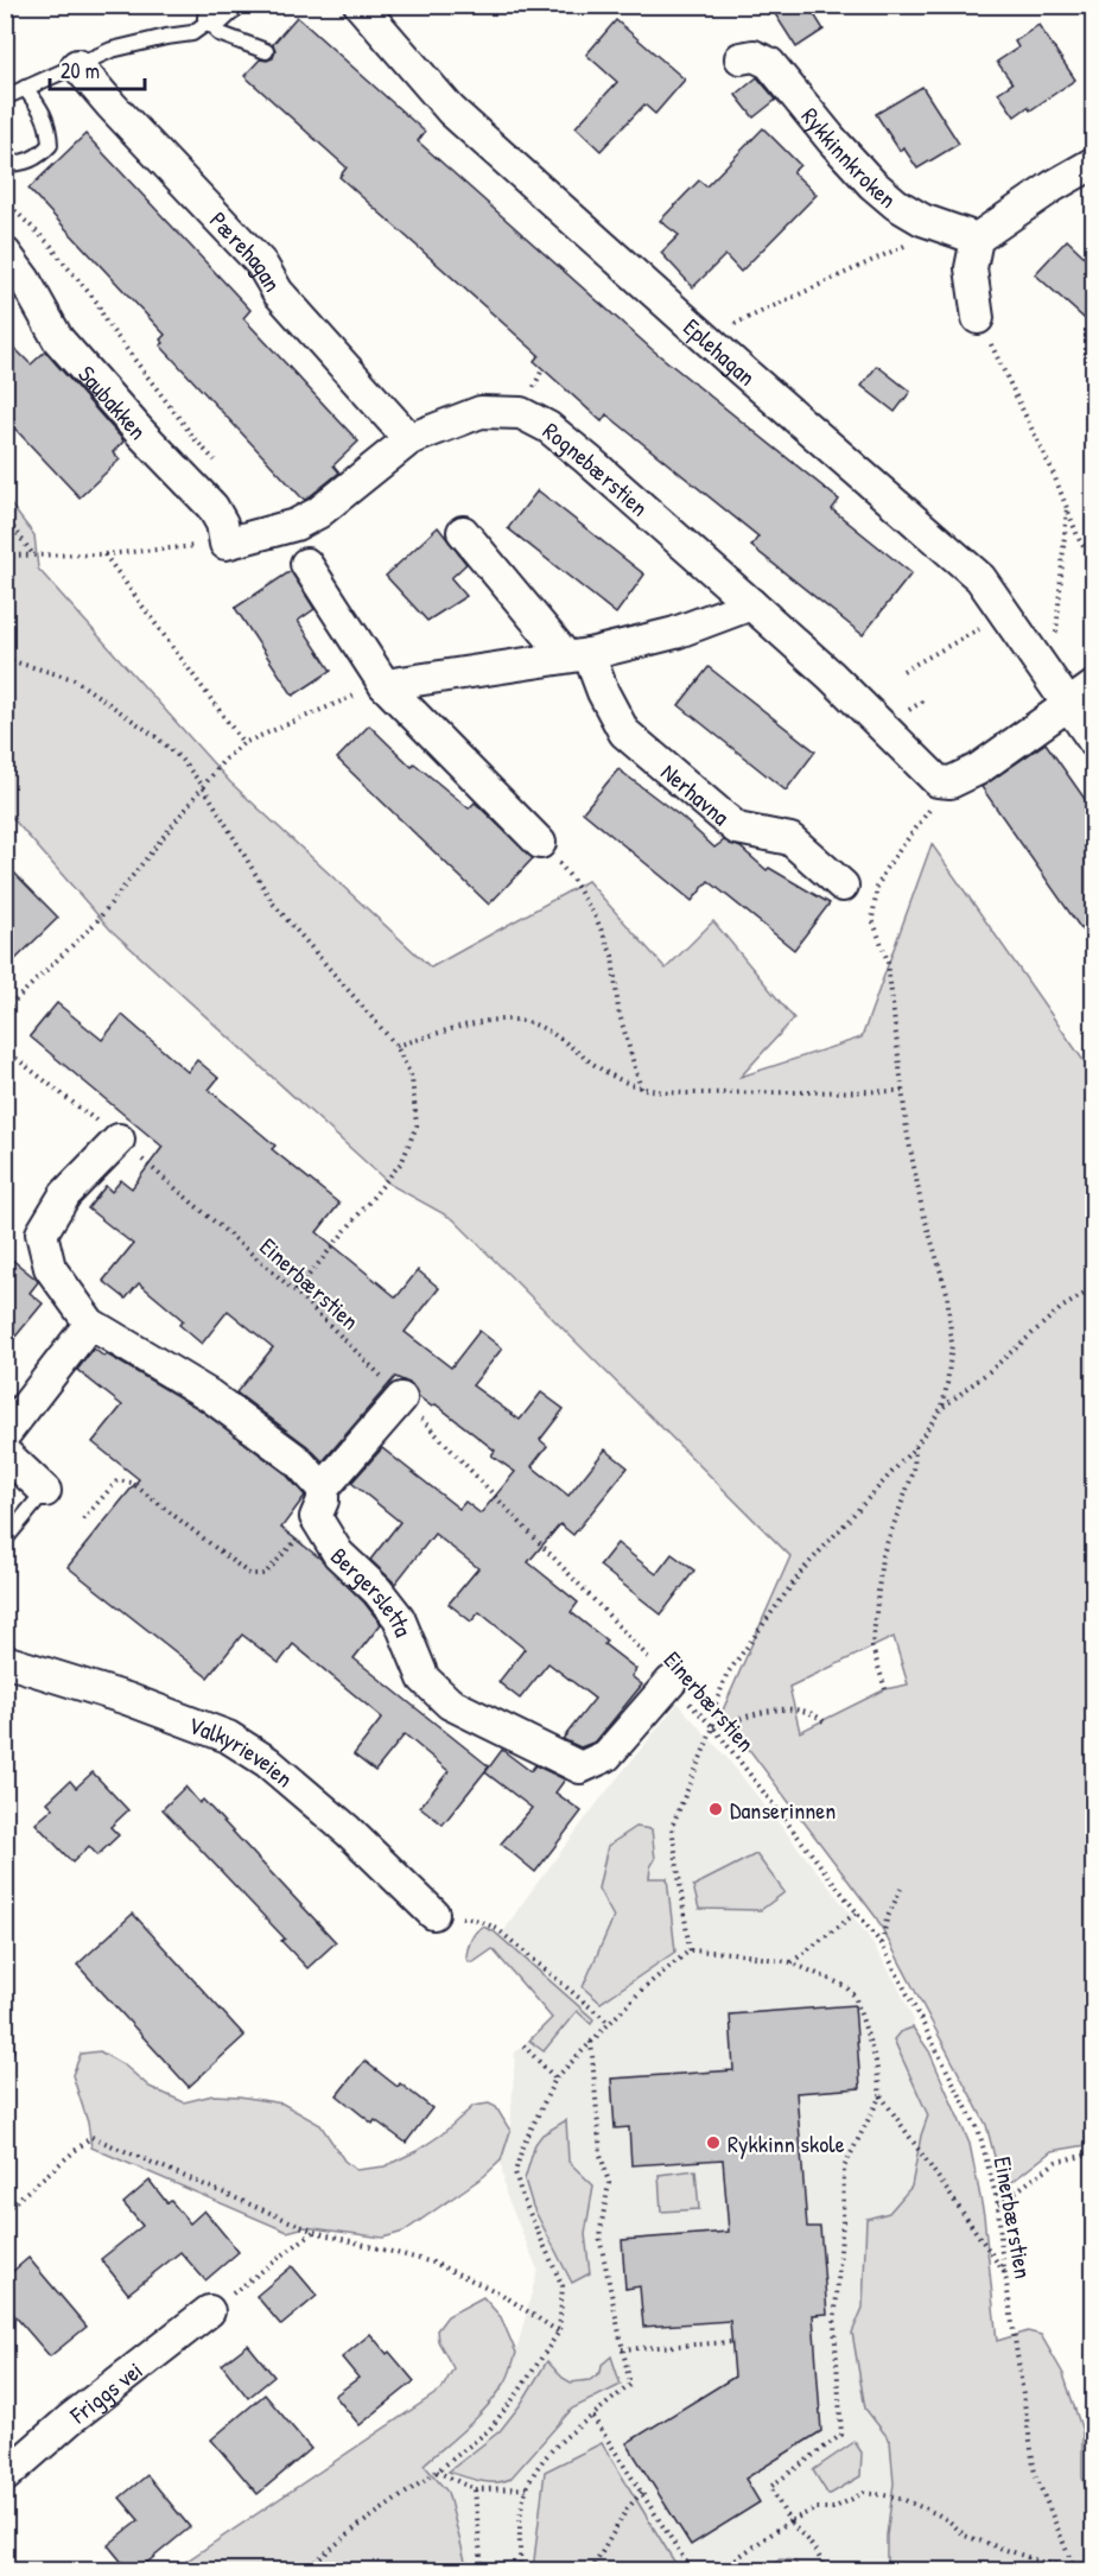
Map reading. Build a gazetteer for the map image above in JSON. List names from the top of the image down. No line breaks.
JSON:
{"streets":{"street":["Rykkinnkroken","Pærehagan","Eplehagan","Saubakken","Rognebærstien","Nerhavna","Bergersletta","Valkyrieveien","Friggs vei"],"path":["Einerbærstien"]},"crossings":[["Pærehagan","Rognebærstien"],["Saubakken","Rognebærstien"],["Einerbærstien","Bergersletta"]],"places":["Danserinnen","Rykkinn skole"],"scale_bar":"20 m"}
